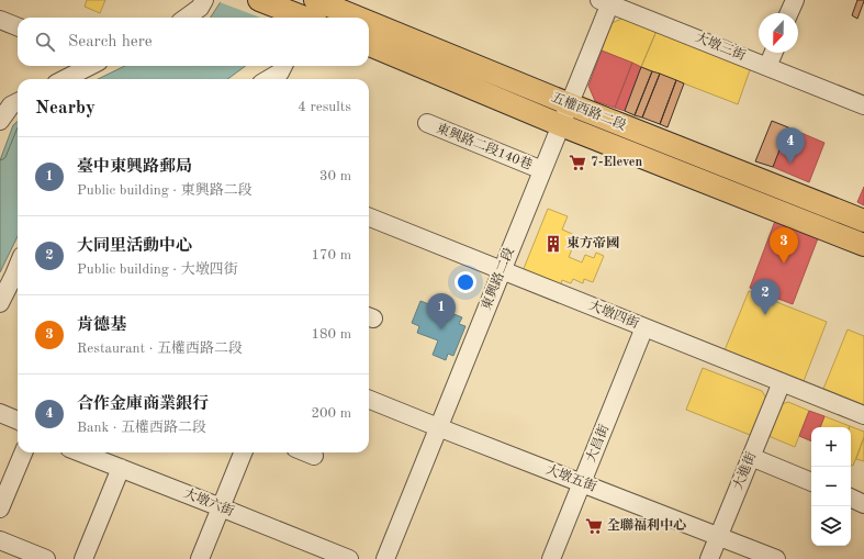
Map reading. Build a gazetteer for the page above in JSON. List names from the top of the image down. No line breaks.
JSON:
{"streets":{"main road":["五權西路二段"],"street":["大墩三街","東興路二段140巷","東興路二段","大墩四街","大昌街","大進街","大墩五街","大墩六街"]},"crossings":[["大墩三街","東興路二段"],["五權西路二段","東興路二段"],["東興路二段140巷","東興路二段"],["東興路二段","大墩四街"],["東興路二段","大墩五街"],["大墩四街","大昌街"],["大墩四街","大進街"],["大昌街","大墩五街"],["大進街","大墩五街"]],"places":{"supermarket":["7-Eleven","全聯福利中心"],"building":["東方帝國"]},"north":"bottom","page":{"search":"Search here","heading":["Nearby","4 results"],"pins":["4","3","2","1"],"list":[{"mark":"1","name":"臺中東興路郵局","note":"Public building · 東興路二段","value":"30 m"},{"mark":"2","name":"大同里活動中心","note":"Public building · 大墩四街","value":"170 m"},{"mark":"3","name":"肯德基","note":"Restaurant · 五權西路二段","value":"180 m"},{"mark":"4","name":"合作金庫商業銀行","note":"Bank · 五權西路二段","value":"200 m"}],"map_buttons":["+","−"]}}
